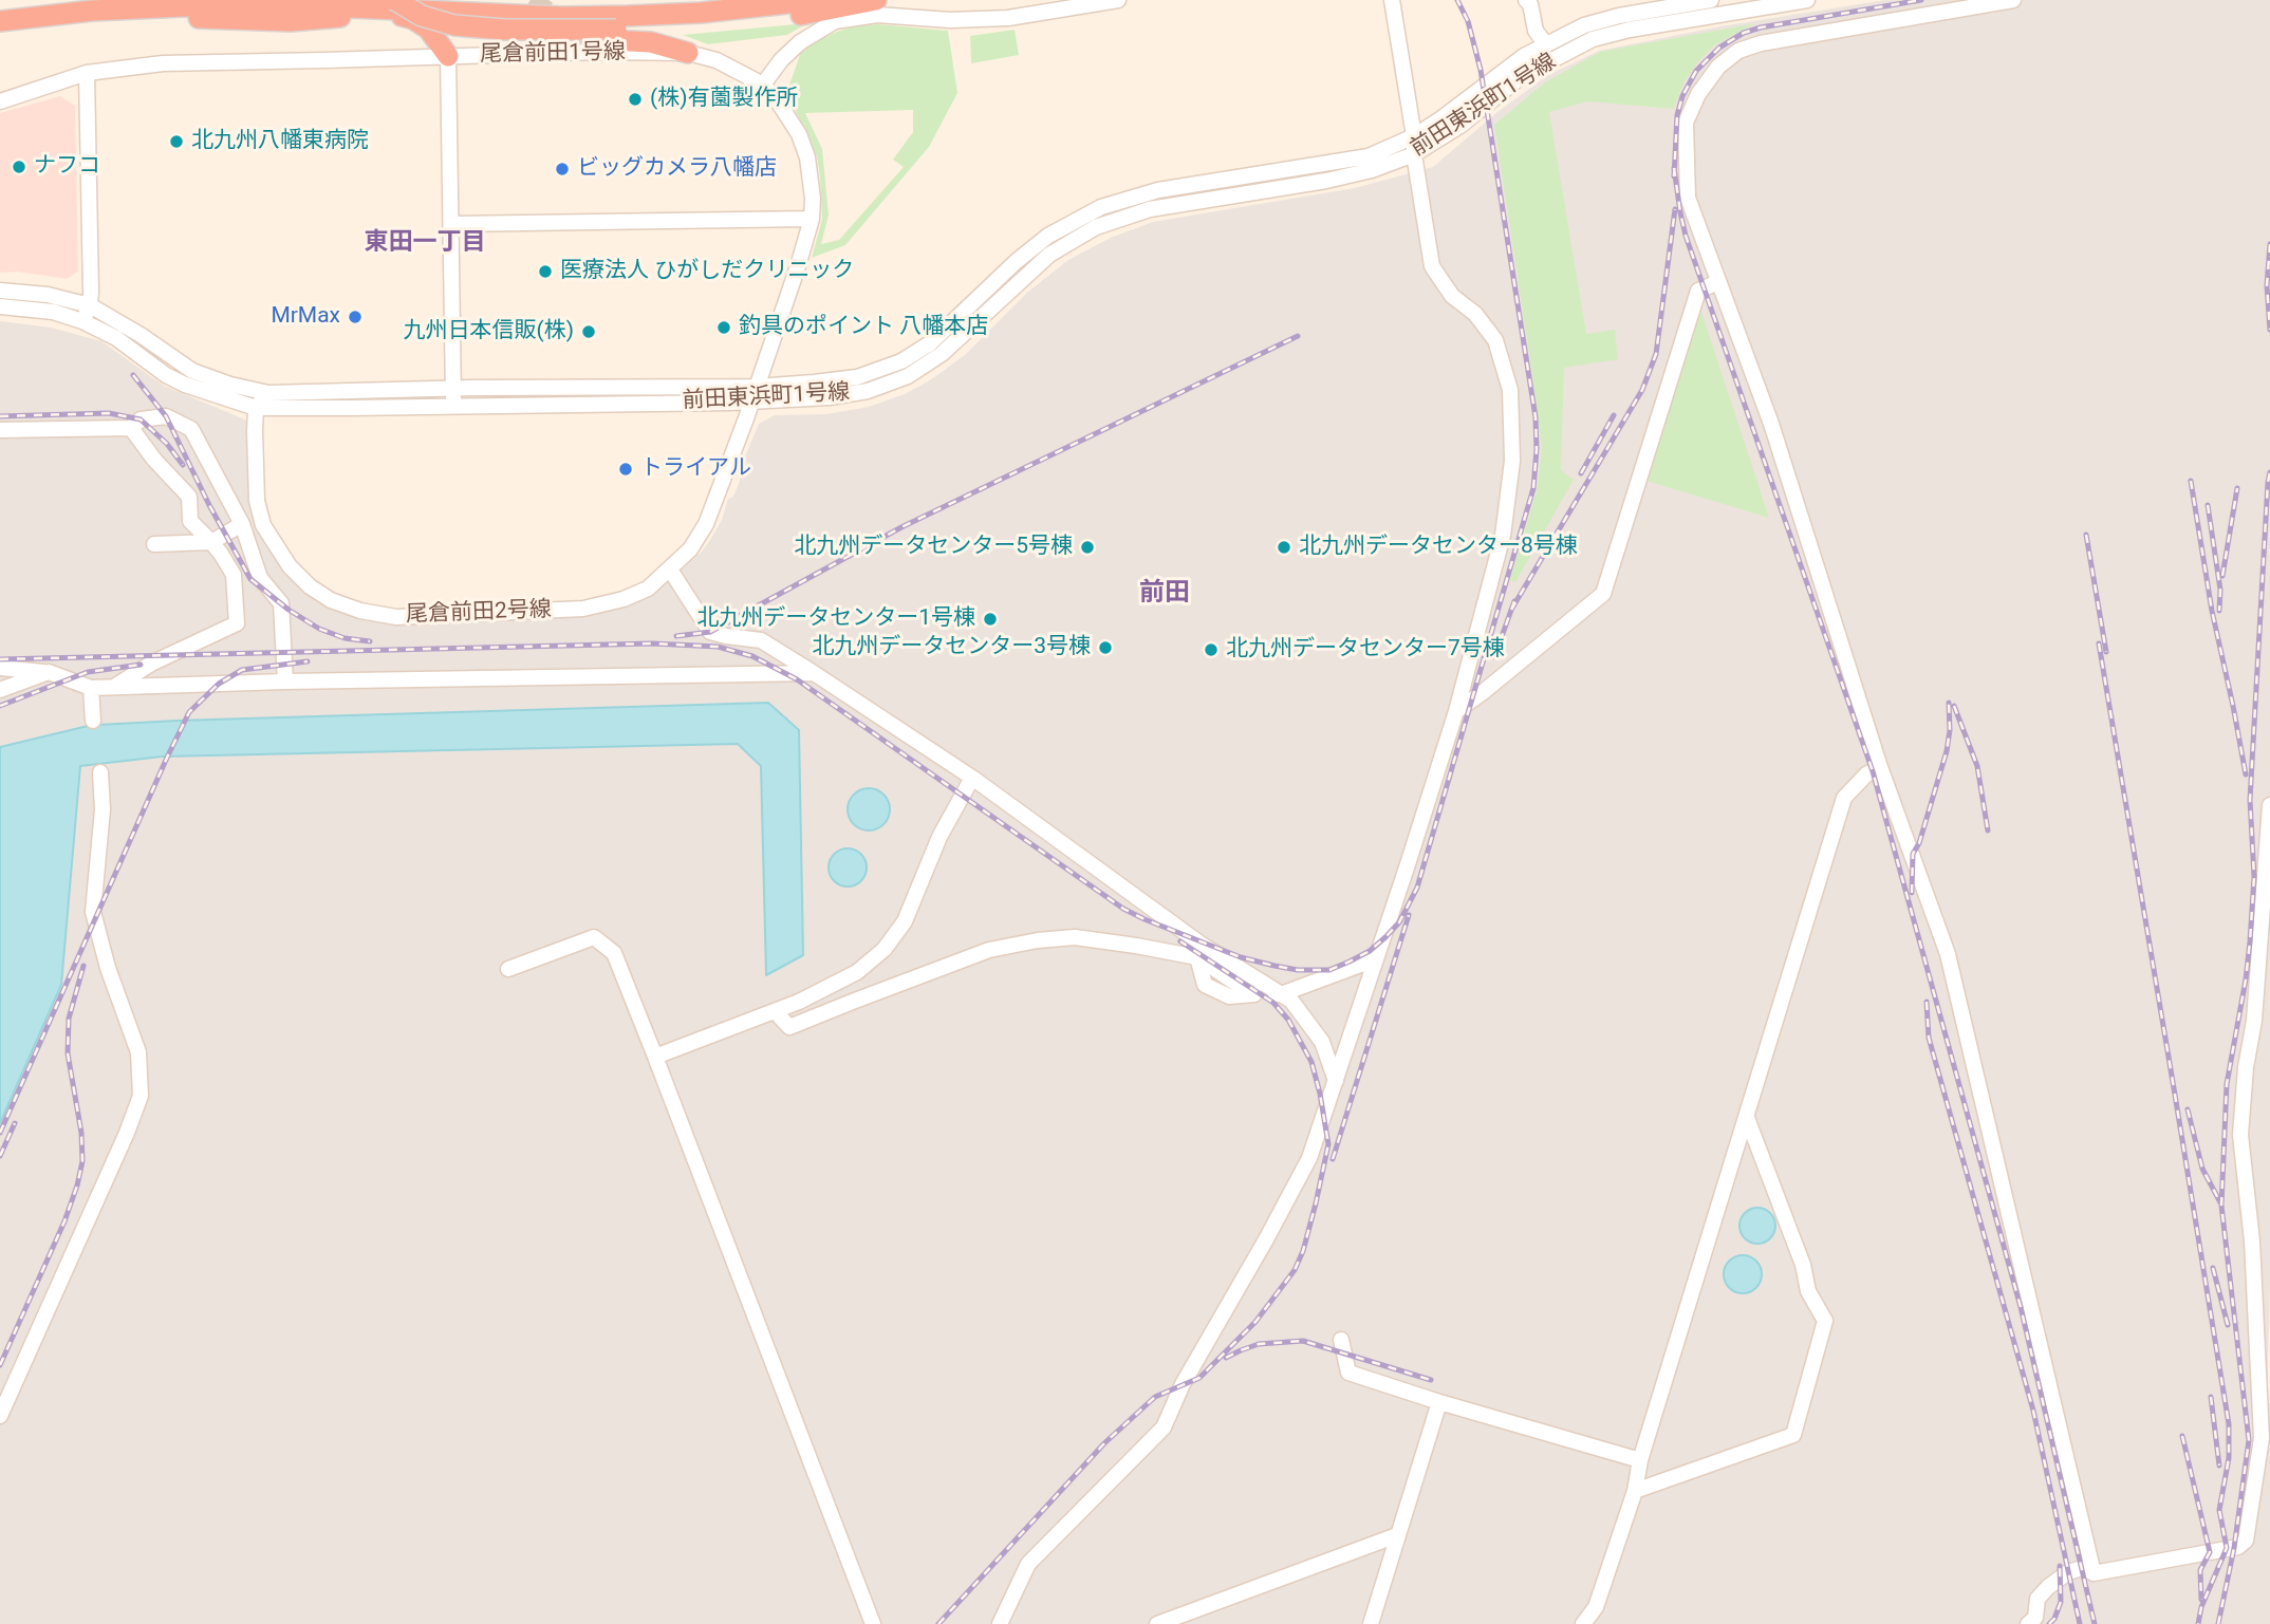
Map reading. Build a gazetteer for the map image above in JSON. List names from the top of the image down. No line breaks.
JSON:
{"streets":{"street":["尾倉前田1号線","前田東浜町1号線","尾倉前田2号線"]},"crossings":[["尾倉前田1号線","前田東浜町1号線"],["尾倉前田1号線","尾倉前田2号線"],["前田東浜町1号線","尾倉前田2号線"]],"districts":["東田一丁目","前田"],"places":["(株)有薗製作所","北九州八幡東病院","ナフコ","ビッグカメラ八幡店","医療法人 ひがしだクリニック","MrMax","釣具のポイント 八幡本店","九州日本信販(株)","トライアル","北九州データセンター5号棟","北九州データセンター8号棟","北九州データセンター1号棟","北九州データセンター3号棟","北九州データセンター7号棟"]}
